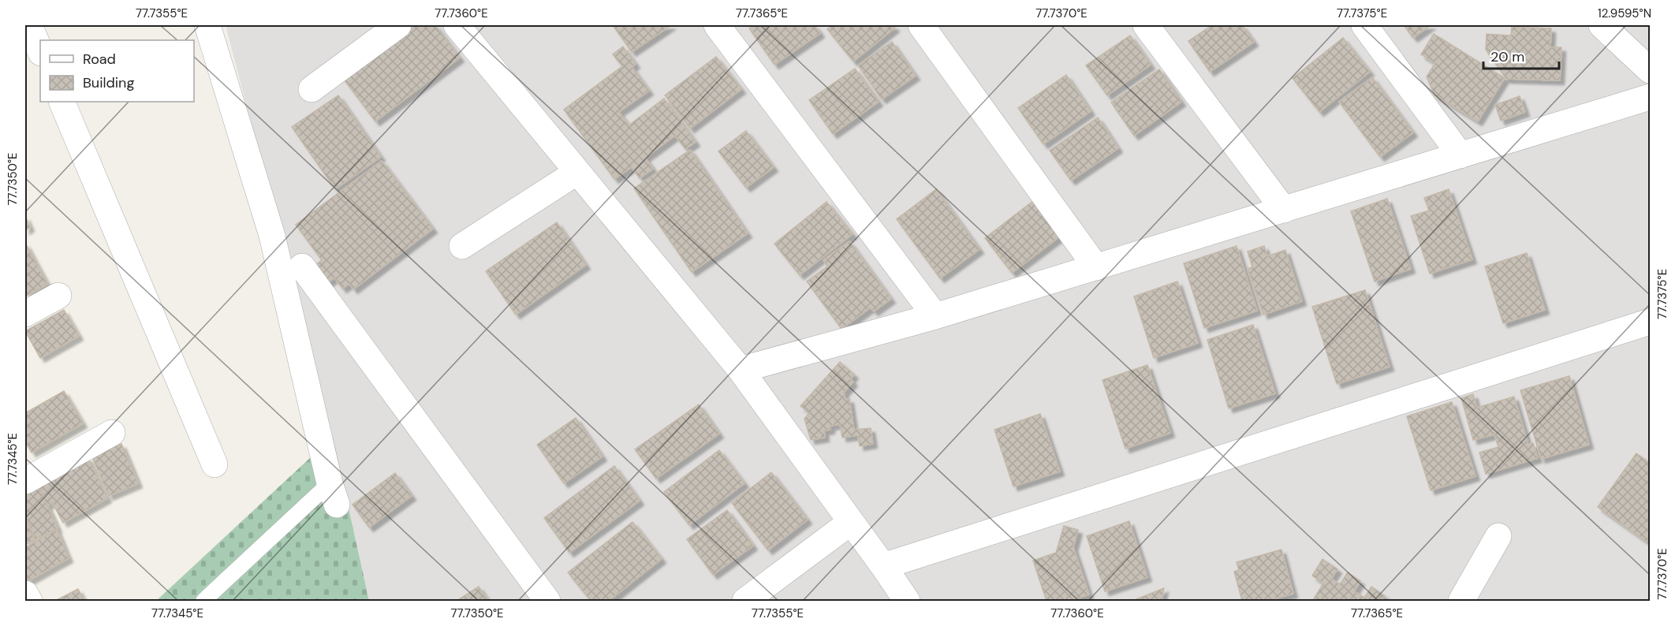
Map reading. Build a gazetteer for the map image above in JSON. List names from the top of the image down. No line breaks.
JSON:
{"legend":["Road","Building"],"scale_bar":"20 m","coordinates":["77.7355°E","77.7360°E","77.7365°E","77.7370°E","77.7375°E","12.9595°N","77.7350°E","77.7345°E"]}
